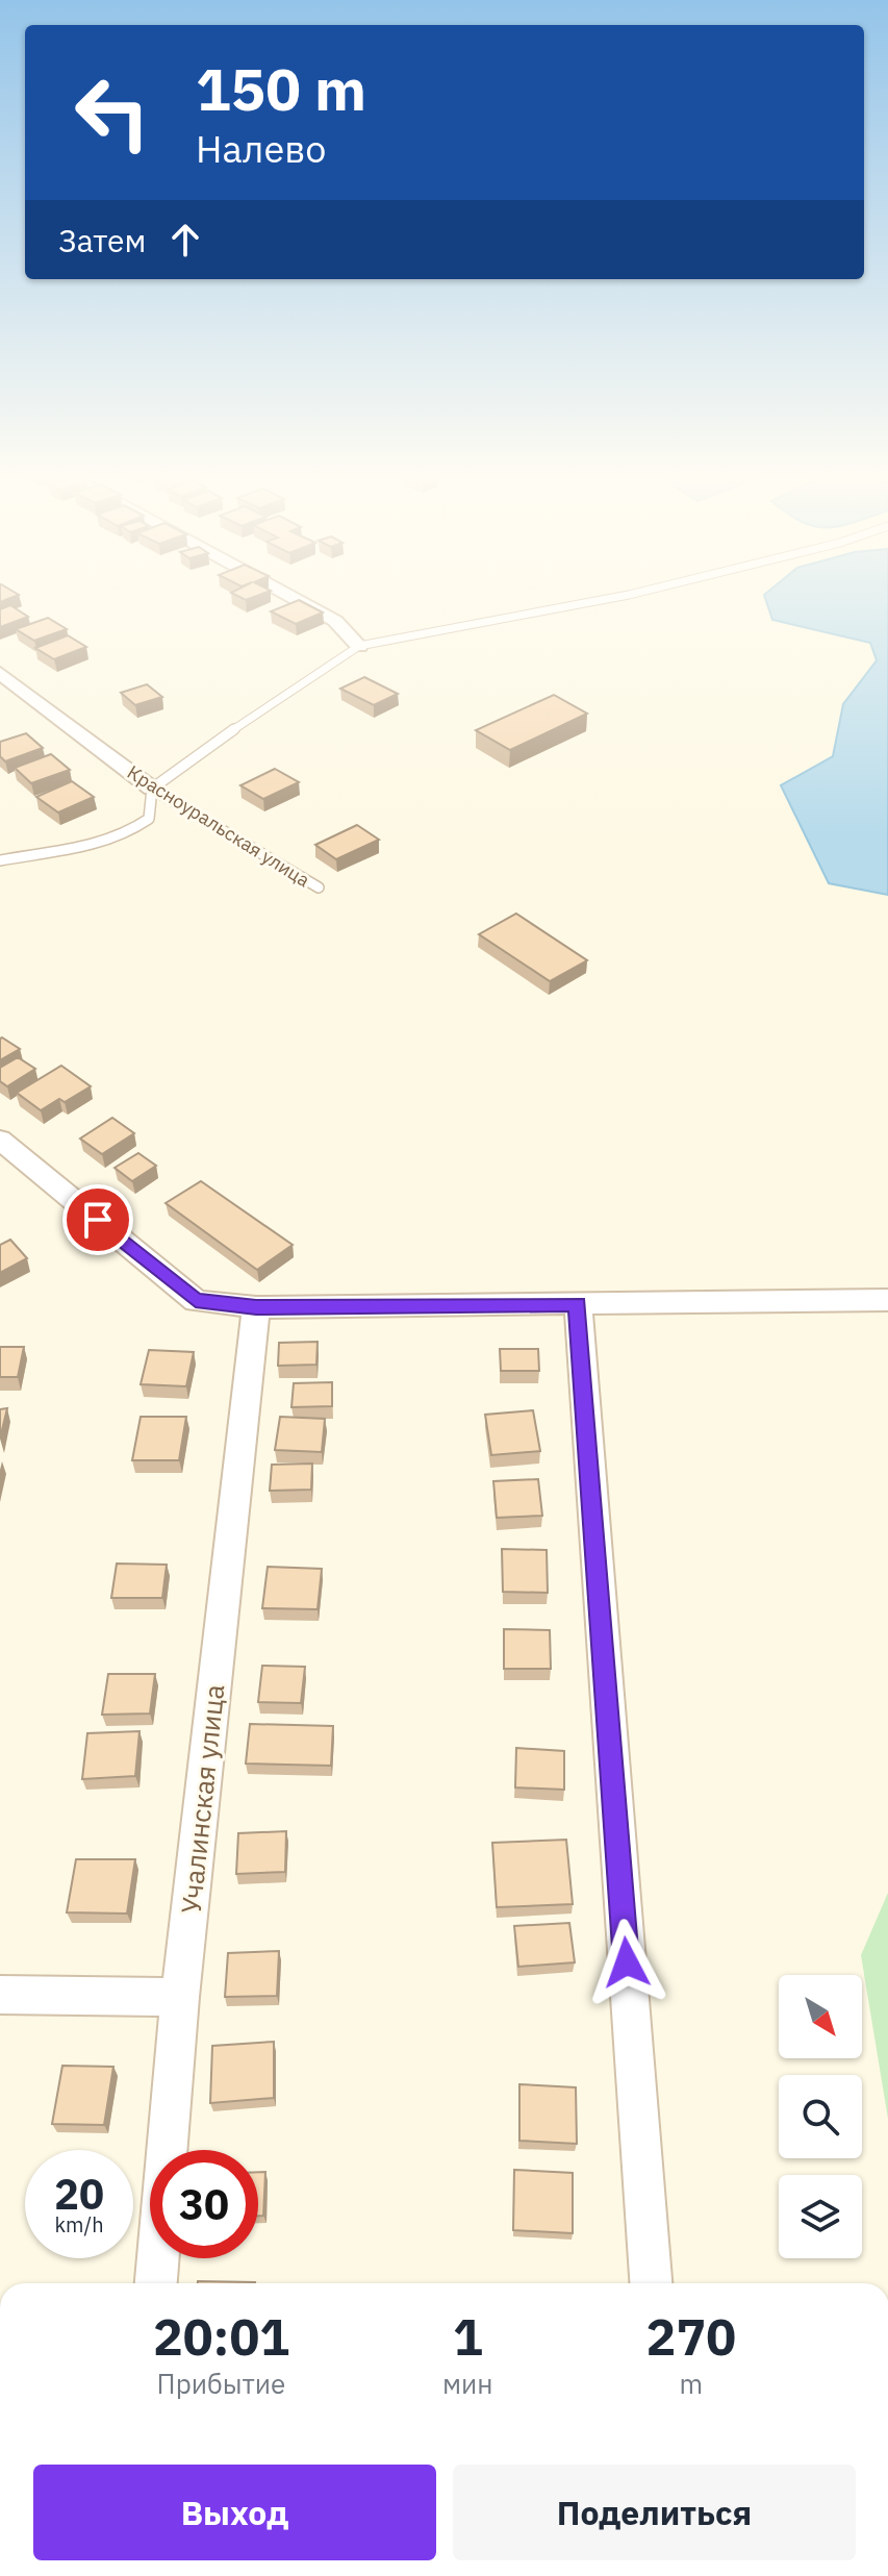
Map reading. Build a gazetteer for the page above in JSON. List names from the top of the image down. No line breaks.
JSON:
{"streets":{"street":["Красноуральская улица","Учалинская улица"]},"north":"bottom right","page":{"turn":["150 m","Налево"],"then":"Затем","speed":"20 km/h","limit":"30","eta":["20:01","Прибытие","1","мин","270","m"],"buttons":["Выход","Поделиться"]}}
